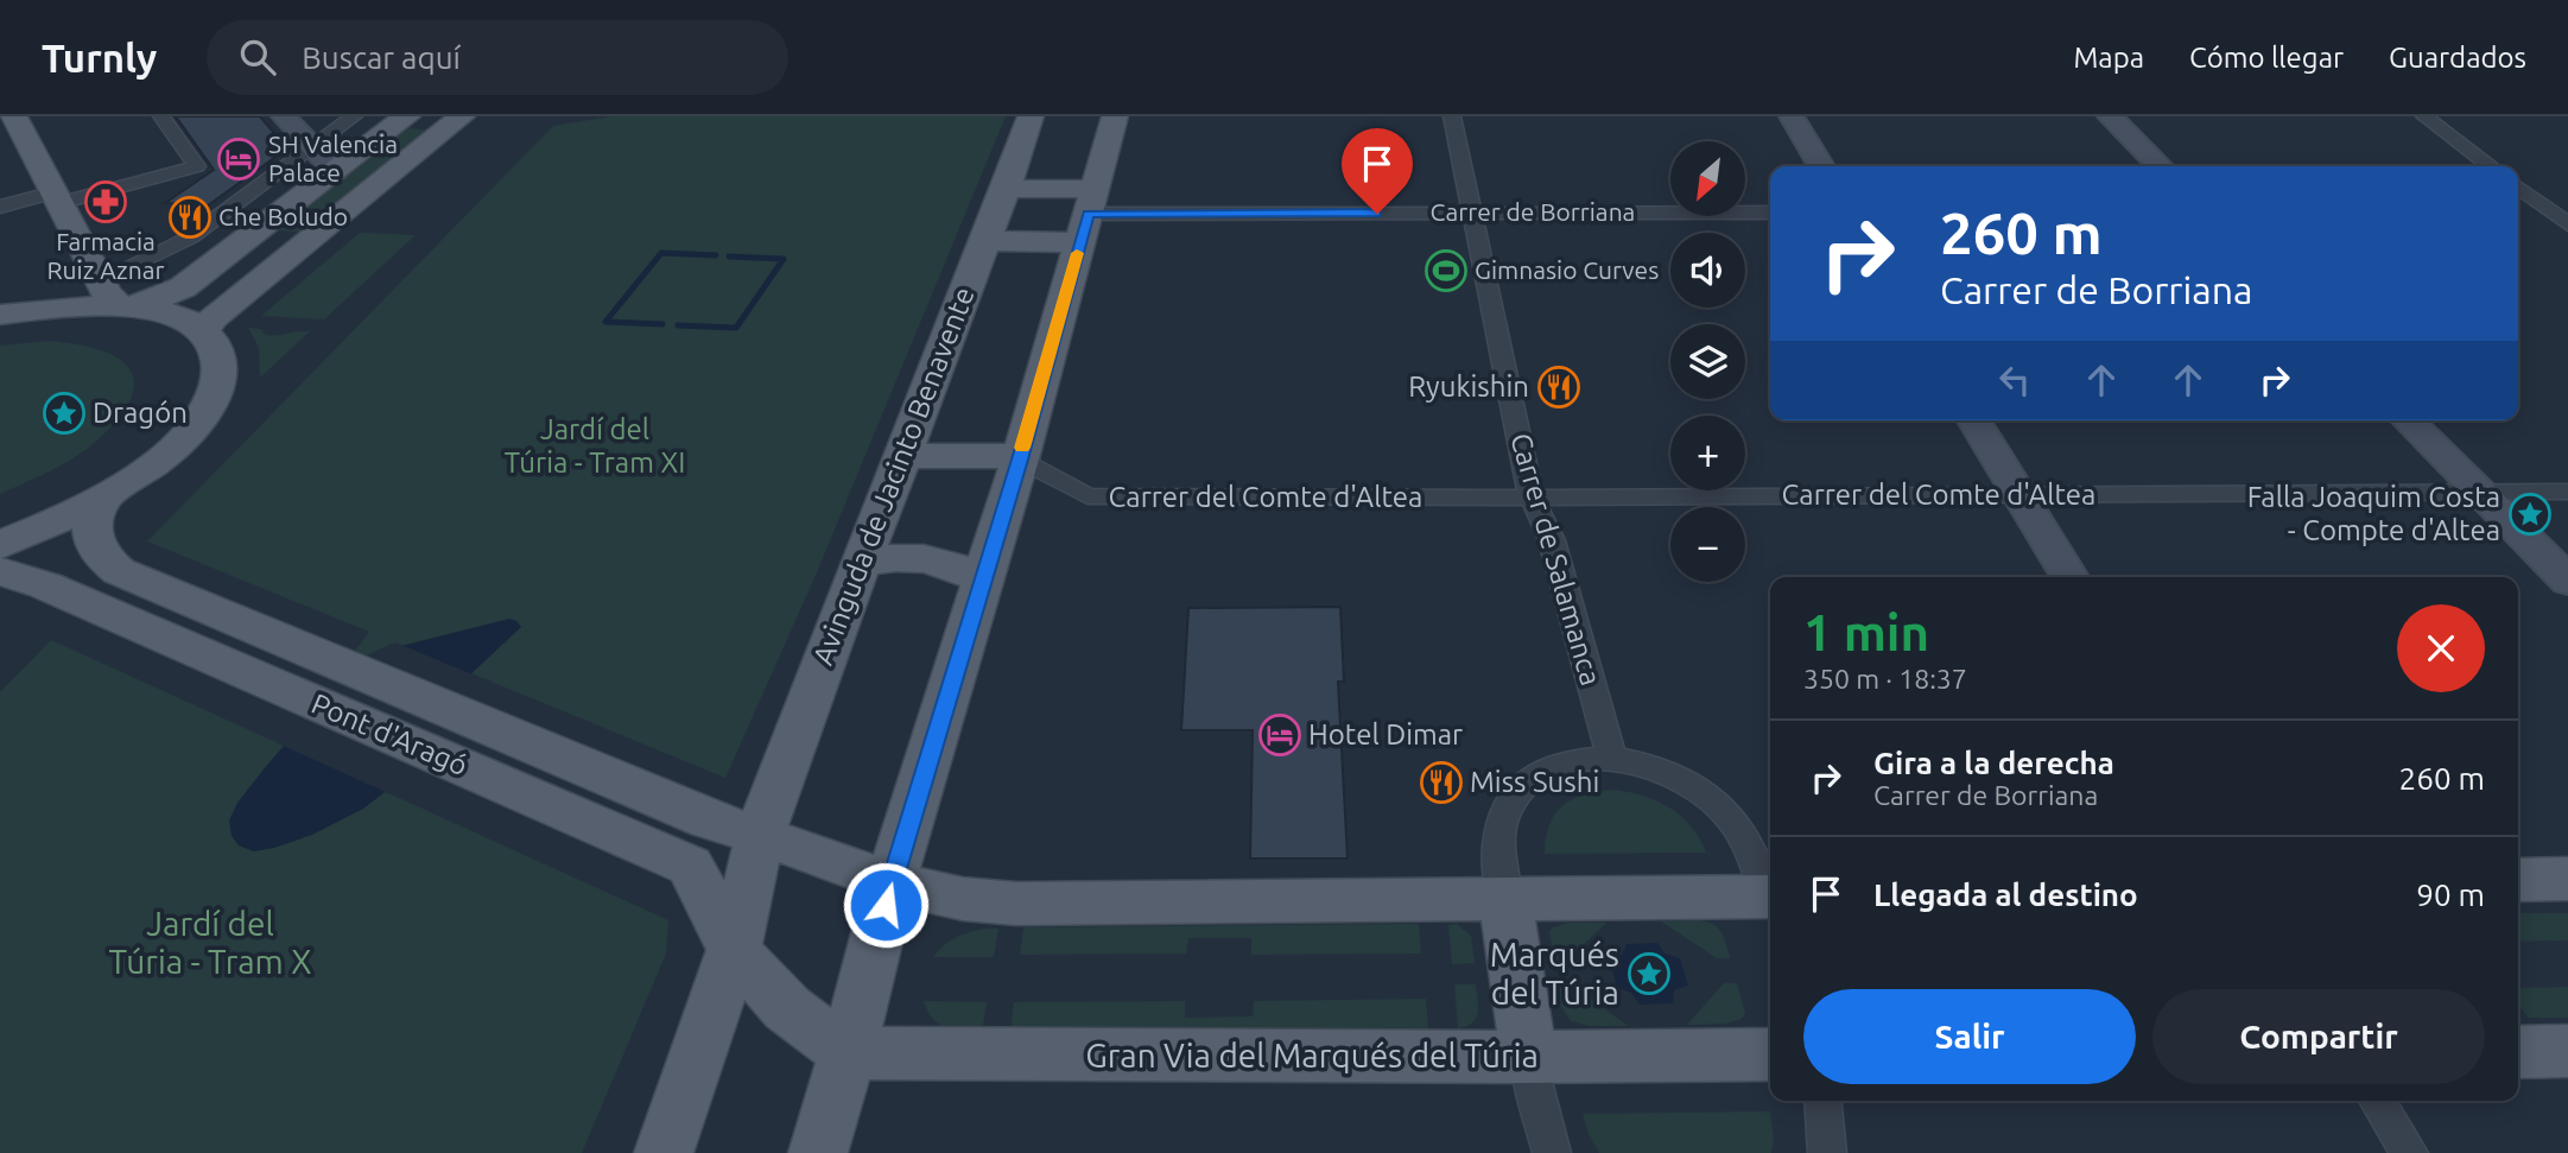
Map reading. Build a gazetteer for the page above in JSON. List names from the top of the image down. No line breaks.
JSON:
{"streets":{"main road":["Avinguda de Jacinto Benavente","Pont d'Aragó","Gran Via del Marqués del Túria"],"street":["Carrer de Borriana","Carrer del Comte d'Altea","Carrer de Salamanca"]},"crossings":[["Carrer de Borriana","Carrer de Salamanca"],["Avinguda de Jacinto Benavente","Pont d'Aragó"],["Carrer del Comte d'Altea","Carrer de Salamanca"]],"parks":["Jardí del Túria - Tram XI","Jardí del Túria - Tram X"],"places":{"hotel":["SH Valencia Palace","Hotel Dimar"],"pharmacy":["Farmacia Ruiz Aznar"],"restaurant":["Che Boludo","Ryukishin","Miss Sushi"],"sports":["Gimnasio Curves"],"place":["Dragón","Falla Joaquim Costa - Compte d'Altea","Marqués del Túria"]},"north":"bottom left","page":{"header":"Turnly","search":"Buscar aquí","nav":["Mapa","Cómo llegar","Guardados"],"map_buttons":["+","−"],"turn":["260 m","Carrer de Borriana"],"heading":["1 min","350 m · 18:37"],"list":[{"name":"Gira a la derecha","note":"Carrer de Borriana","value":"260 m"},{"name":"Llegada al destino","value":"90 m"}],"buttons":["Salir","Compartir"]}}
